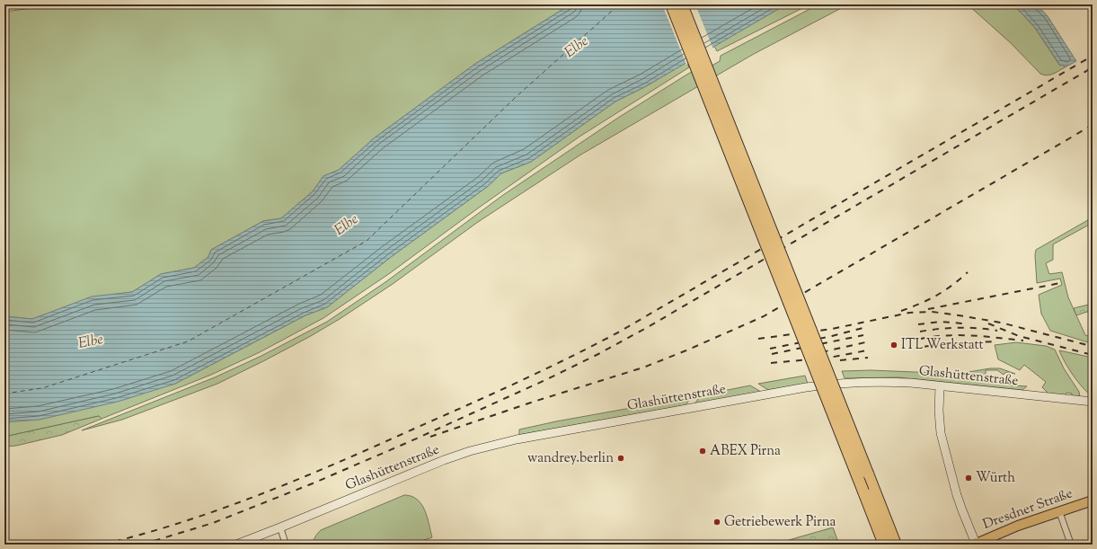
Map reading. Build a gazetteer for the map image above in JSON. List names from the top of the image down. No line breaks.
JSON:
{"streets":{"main road":["Dresdner Straße"],"street":["Glashüttenstraße"]},"water":["Elbe"],"places":["ITL Werkstatt","ABEX Pirna","wandrey.berlin","Würth","Getriebewerk Pirna"]}
